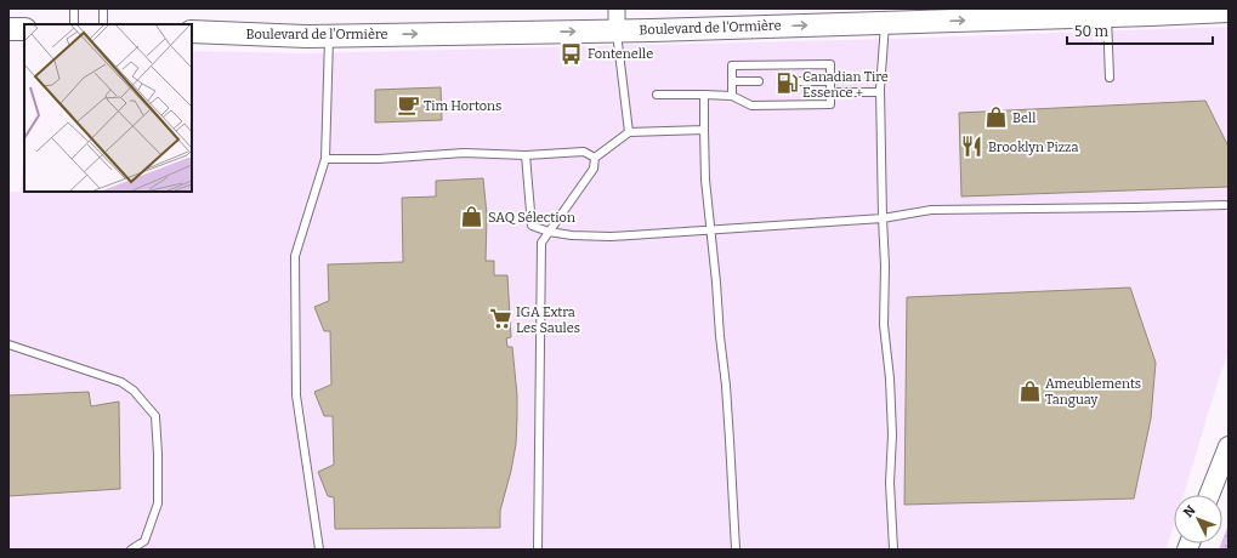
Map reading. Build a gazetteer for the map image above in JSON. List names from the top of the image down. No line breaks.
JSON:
{"streets":{"main road":["Boulevard de l'Ormière"]},"one_way":["Boulevard de l'Ormière"],"places":{"bus stop":["Fontenelle"],"fuel station":["Canadian Tire Essence +"],"cafe":["Tim Hortons"],"shop":["Bell","SAQ Sélection","Ameublements Tanguay"],"restaurant":["Brooklyn Pizza"],"supermarket":["IGA Extra Les Saules"]},"scale_bar":"50 m","north":"top left"}
